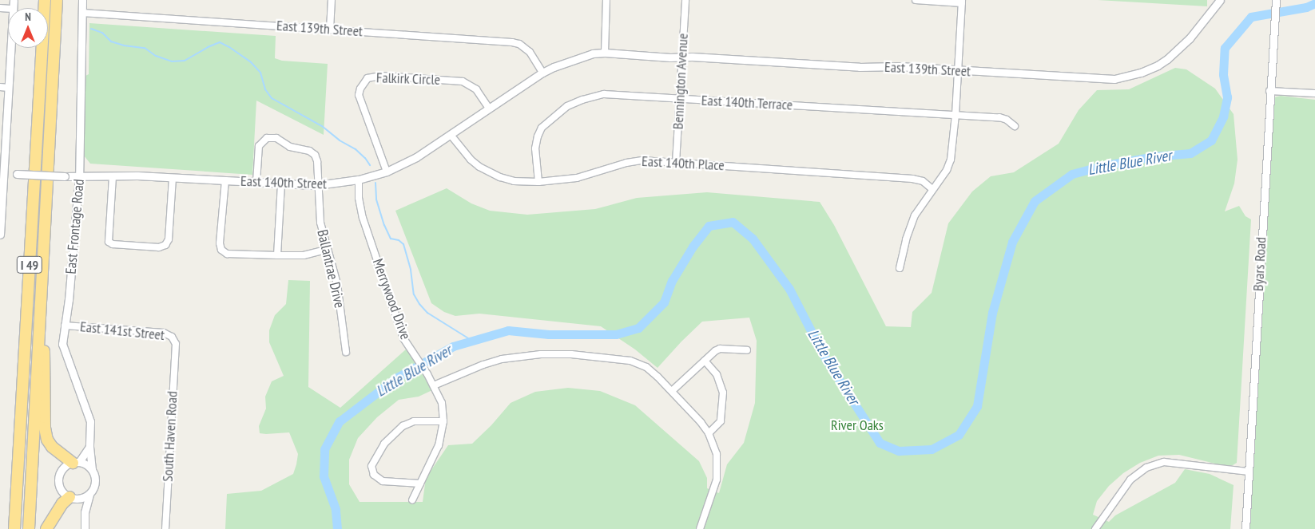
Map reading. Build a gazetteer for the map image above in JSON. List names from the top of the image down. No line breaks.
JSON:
{"streets":{"highway":["I 49"],"street":["East 139th Street","Falkirk Circle","Bennington Avenue","East 140th Terrace","East 140th Place","East 140th Street","East Frontage Road","Byars Road","Ballantrae Drive","Merrywood Drive","East 141st Street","South Haven Road"]},"crossings":[["East 139th Street","Bennington Avenue"],["East 139th Street","East 140th Street"],["East 139th Street","East Frontage Road"],["Falkirk Circle","East 140th Street"],["Bennington Avenue","East 140th Terrace"],["Bennington Avenue","East 140th Place"],["East 140th Terrace","East 140th Place"],["East 140th Place","East 140th Street"],["East 140th Street","East Frontage Road"],["East 140th Street","Ballantrae Drive"],["East 140th Street","Merrywood Drive"],["East Frontage Road","East 141st Street"],["East 141st Street","South Haven Road"]],"water":["Little Blue River"],"parks":["River Oaks"],"north":"top"}
